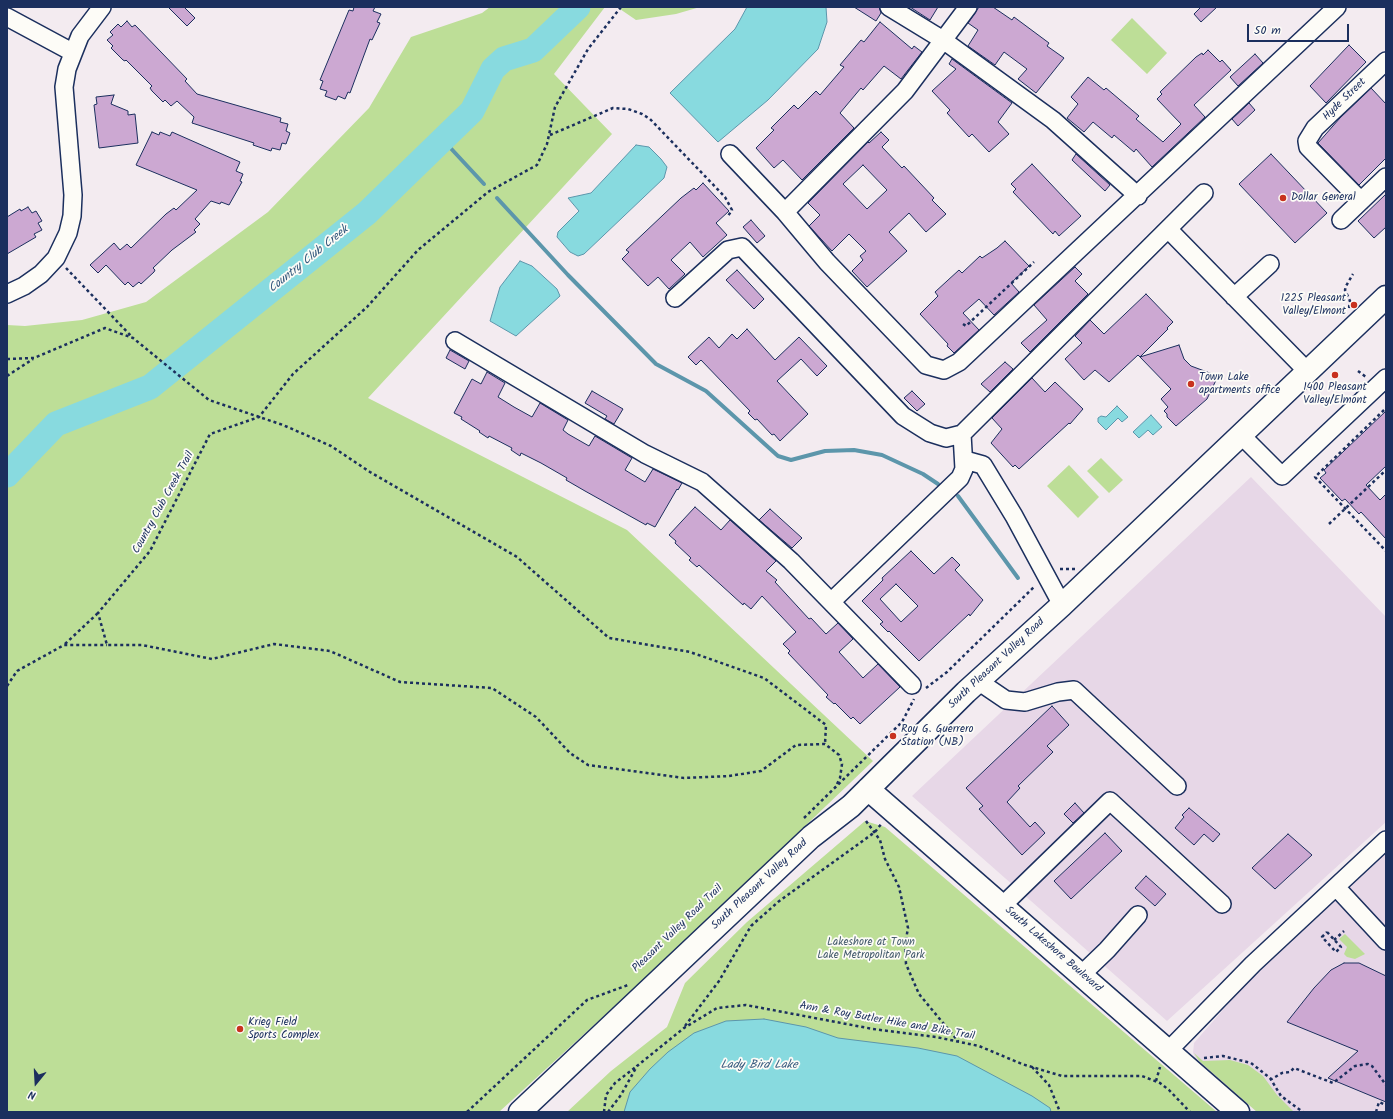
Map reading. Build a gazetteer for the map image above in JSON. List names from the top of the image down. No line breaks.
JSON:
{"streets":{"main road":["South Pleasant Valley Road","South Lakeshore Boulevard"],"street":["Hyde Street"],"path":["Country Club Creek Trail","Pleasant Valley Road Trail","Ann & Roy Butler Hike and Bike Trail"]},"crossings":[["South Pleasant Valley Road","South Lakeshore Boulevard"]],"water":["Country Club Creek","Lady Bird Lake"],"parks":["Lakeshore at Town Lake Metropolitan Park"],"places":["Dollar General","1225 Pleasant Valley/Elmont","1400 Pleasant Valley/Elmont","Town Lake apartments office","Roy G. Guerrero Station (NB)","Krieg Field Sports Complex"],"scale_bar":"50 m","north":"bottom"}
